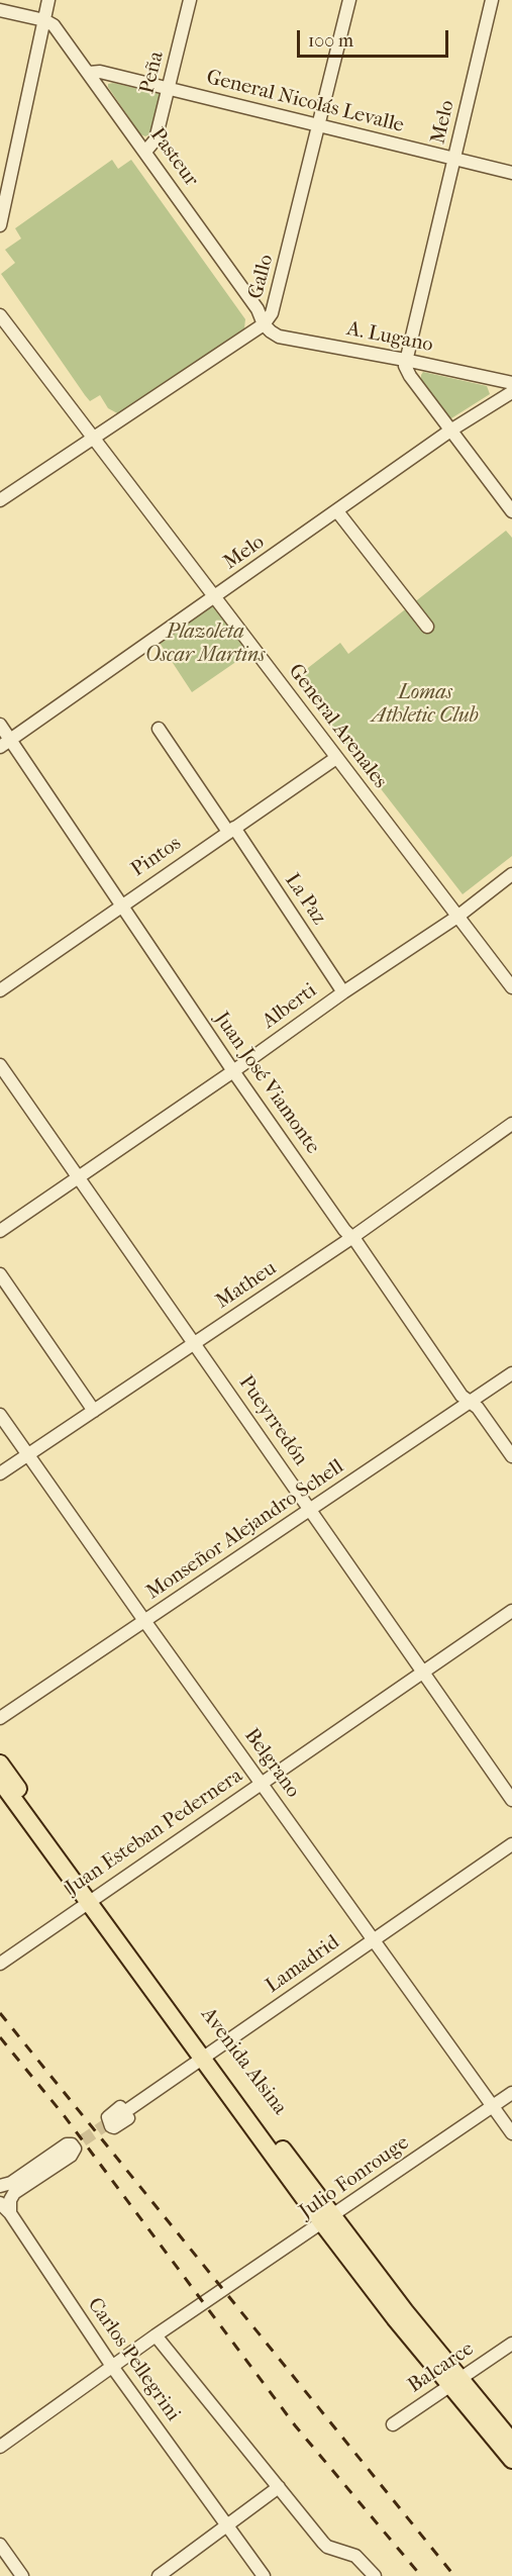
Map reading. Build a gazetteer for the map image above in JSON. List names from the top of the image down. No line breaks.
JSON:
{"streets":{"main road":["Avenida Alsina"],"street":["Peña","General Nicolás Levalle","Melo","Pasteur","Gallo","A. Lugano","General Arenales","Pintos","La Paz","Alberti","Juan José Viamonte","Matheu","Pueyrredón","Monseñor Alejandro Schell","Belgrano","Juan Esteban Pedernera","Lamadrid","Julio Fonrouge","Carlos Pellegrini","Balcarce"]},"crossings":[["Peña","General Nicolás Levalle"],["Peña","Pasteur"],["General Nicolás Levalle","Melo"],["General Nicolás Levalle","Pasteur"],["General Nicolás Levalle","Gallo"],["Melo","A. Lugano"],["Melo","General Arenales"],["Melo","Juan José Viamonte"],["Pasteur","Gallo"],["Pasteur","A. Lugano"],["Gallo","A. Lugano"],["Gallo","General Arenales"],["General Arenales","Pintos"],["General Arenales","Alberti"],["Pintos","La Paz"],["Pintos","Juan José Viamonte"],["La Paz","Alberti"],["Alberti","Juan José Viamonte"],["Alberti","Pueyrredón"],["Juan José Viamonte","Matheu"],["Juan José Viamonte","Monseñor Alejandro Schell"],["Matheu","Pueyrredón"],["Matheu","Belgrano"],["Pueyrredón","Monseñor Alejandro Schell"],["Pueyrredón","Juan Esteban Pedernera"],["Monseñor Alejandro Schell","Belgrano"],["Belgrano","Juan Esteban Pedernera"],["Belgrano","Lamadrid"],["Belgrano","Julio Fonrouge"],["Juan Esteban Pedernera","Avenida Alsina"],["Lamadrid","Avenida Alsina"],["Avenida Alsina","Julio Fonrouge"],["Avenida Alsina","Balcarce"],["Julio Fonrouge","Carlos Pellegrini"]],"parks":["Plazoleta Oscar Martins","Lomas Athletic Club"],"scale_bar":"100 m"}
